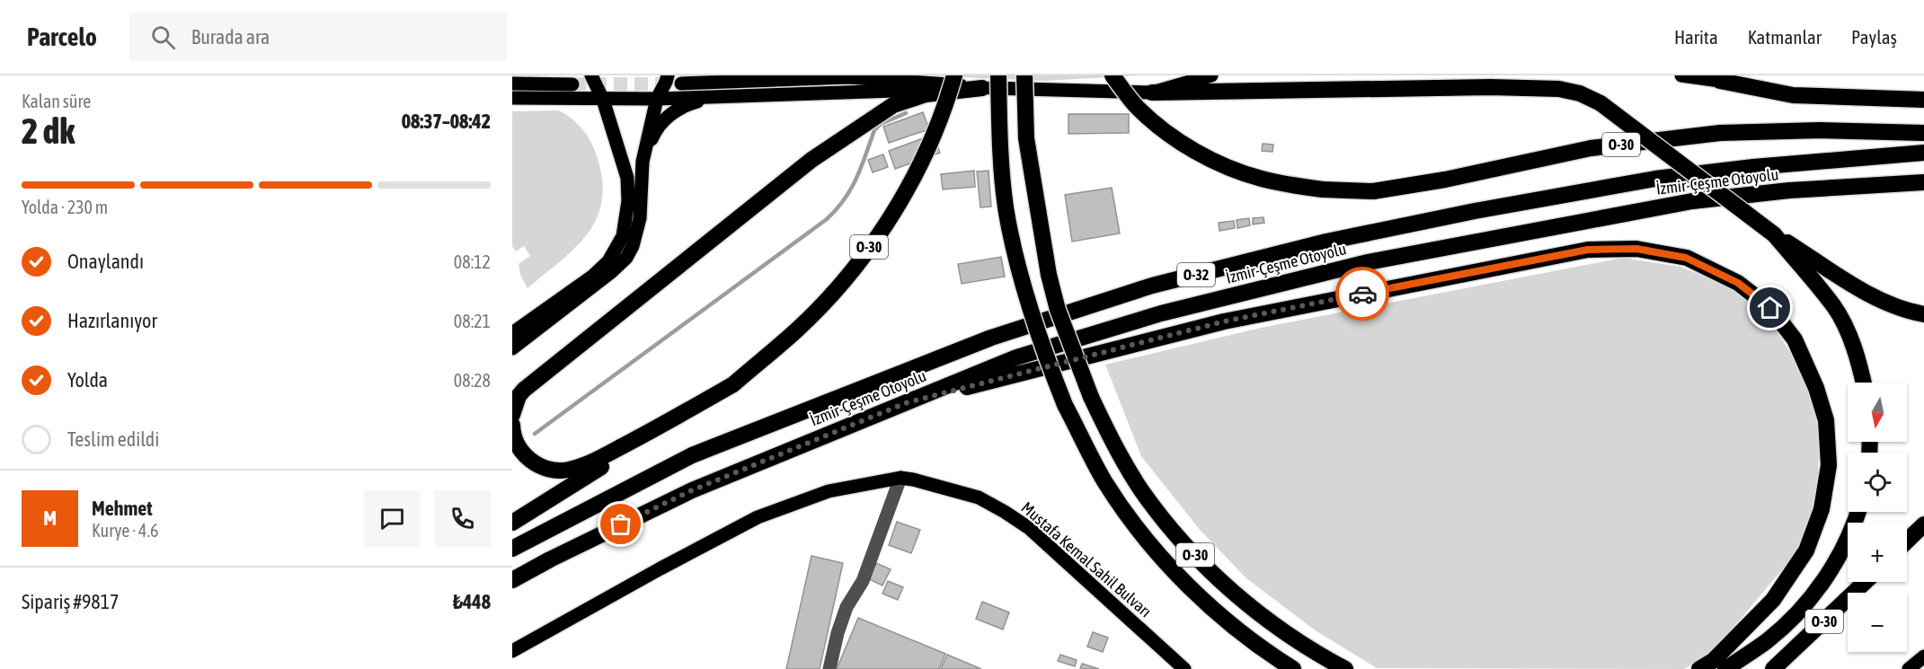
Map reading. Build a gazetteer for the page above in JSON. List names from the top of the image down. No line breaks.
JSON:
{"streets":{"highway":["O-30","İzmir-Çeşme Otoyolu","O-32"],"main road":["Mustafa Kemal Sahil Bulvarı"]},"north":"bottom","page":{"header":"Parcelo","search":"Burada ara","nav":["Harita","Katmanlar","Paylaş"],"heading":["2 dk","Kalan süre","08:37–08:42"],"panel":["Mehmet","Kurye · 4.6","Sipariş #9817","₺448"],"bar":"Yolda · 230 m","list":[["Onaylandı","08:12"],["Hazırlanıyor","08:21"],["Yolda","08:28"],"Teslim edildi"],"map_buttons":["+","−"],"round":"M"}}
